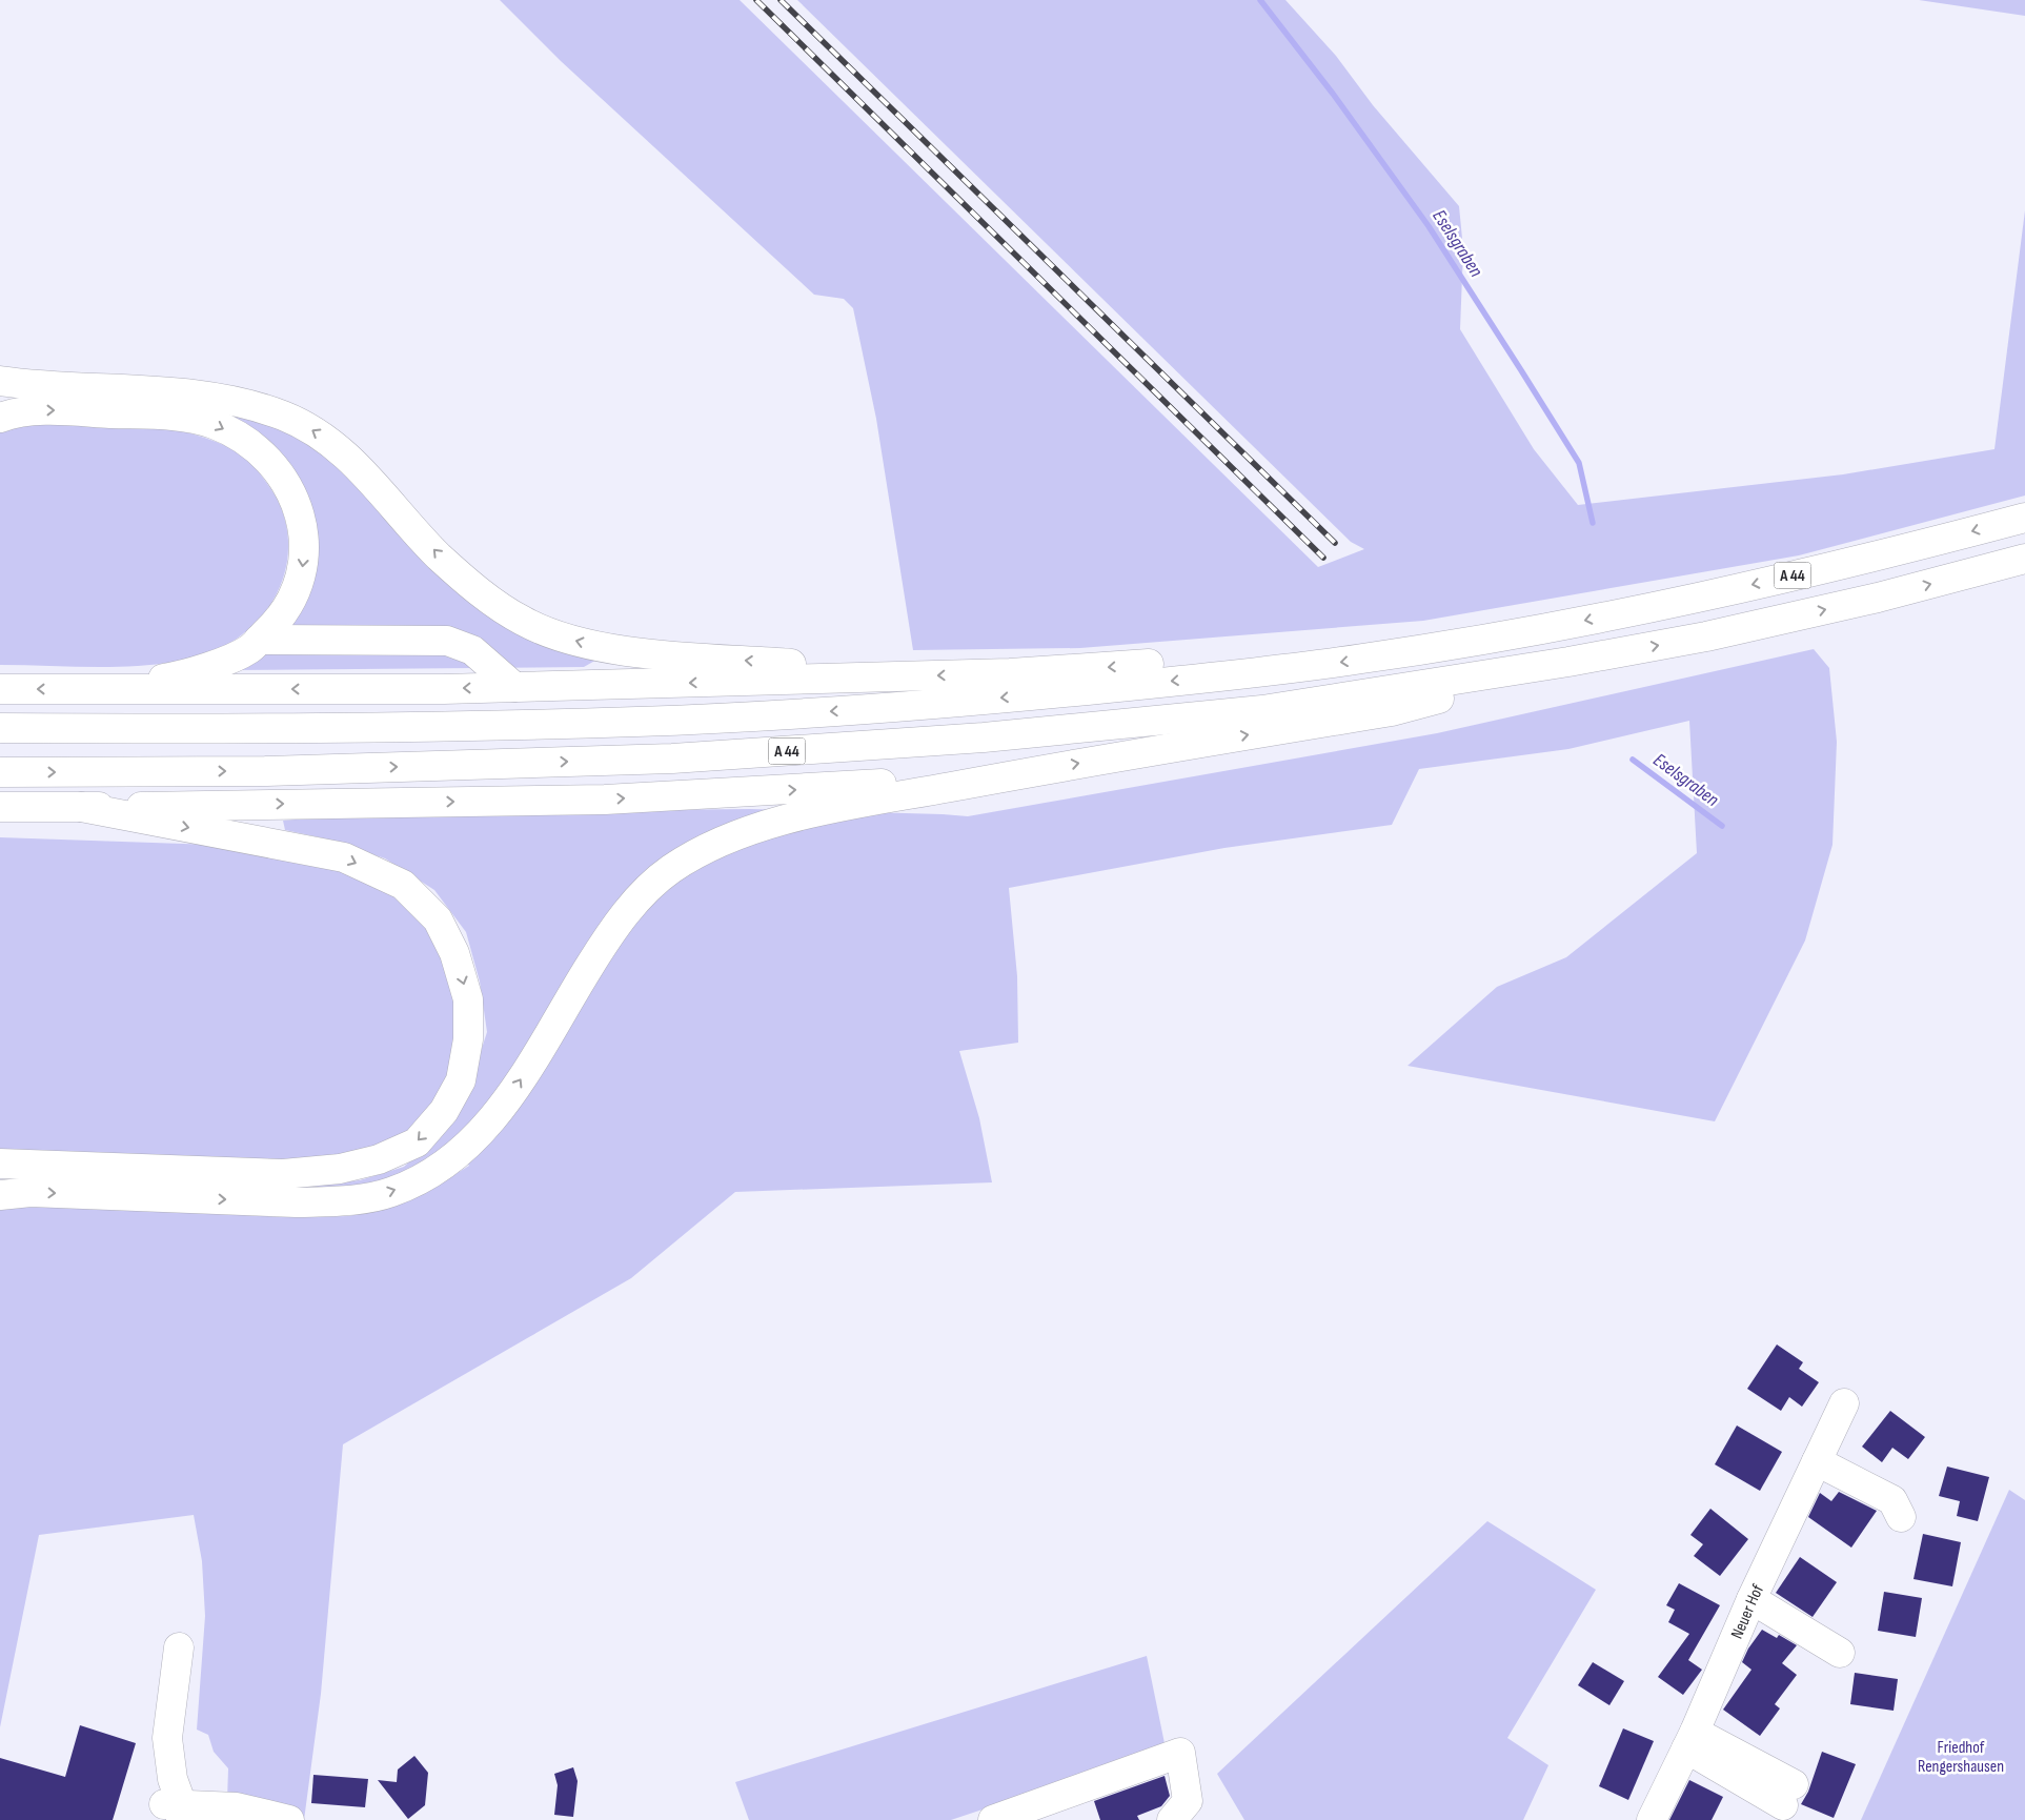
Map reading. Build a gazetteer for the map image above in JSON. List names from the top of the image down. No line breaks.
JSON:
{"streets":{"main road":["A 44","Neuer Hof"]},"water":["Eselsgraben"],"parks":["Friedhof Rengershausen"]}
